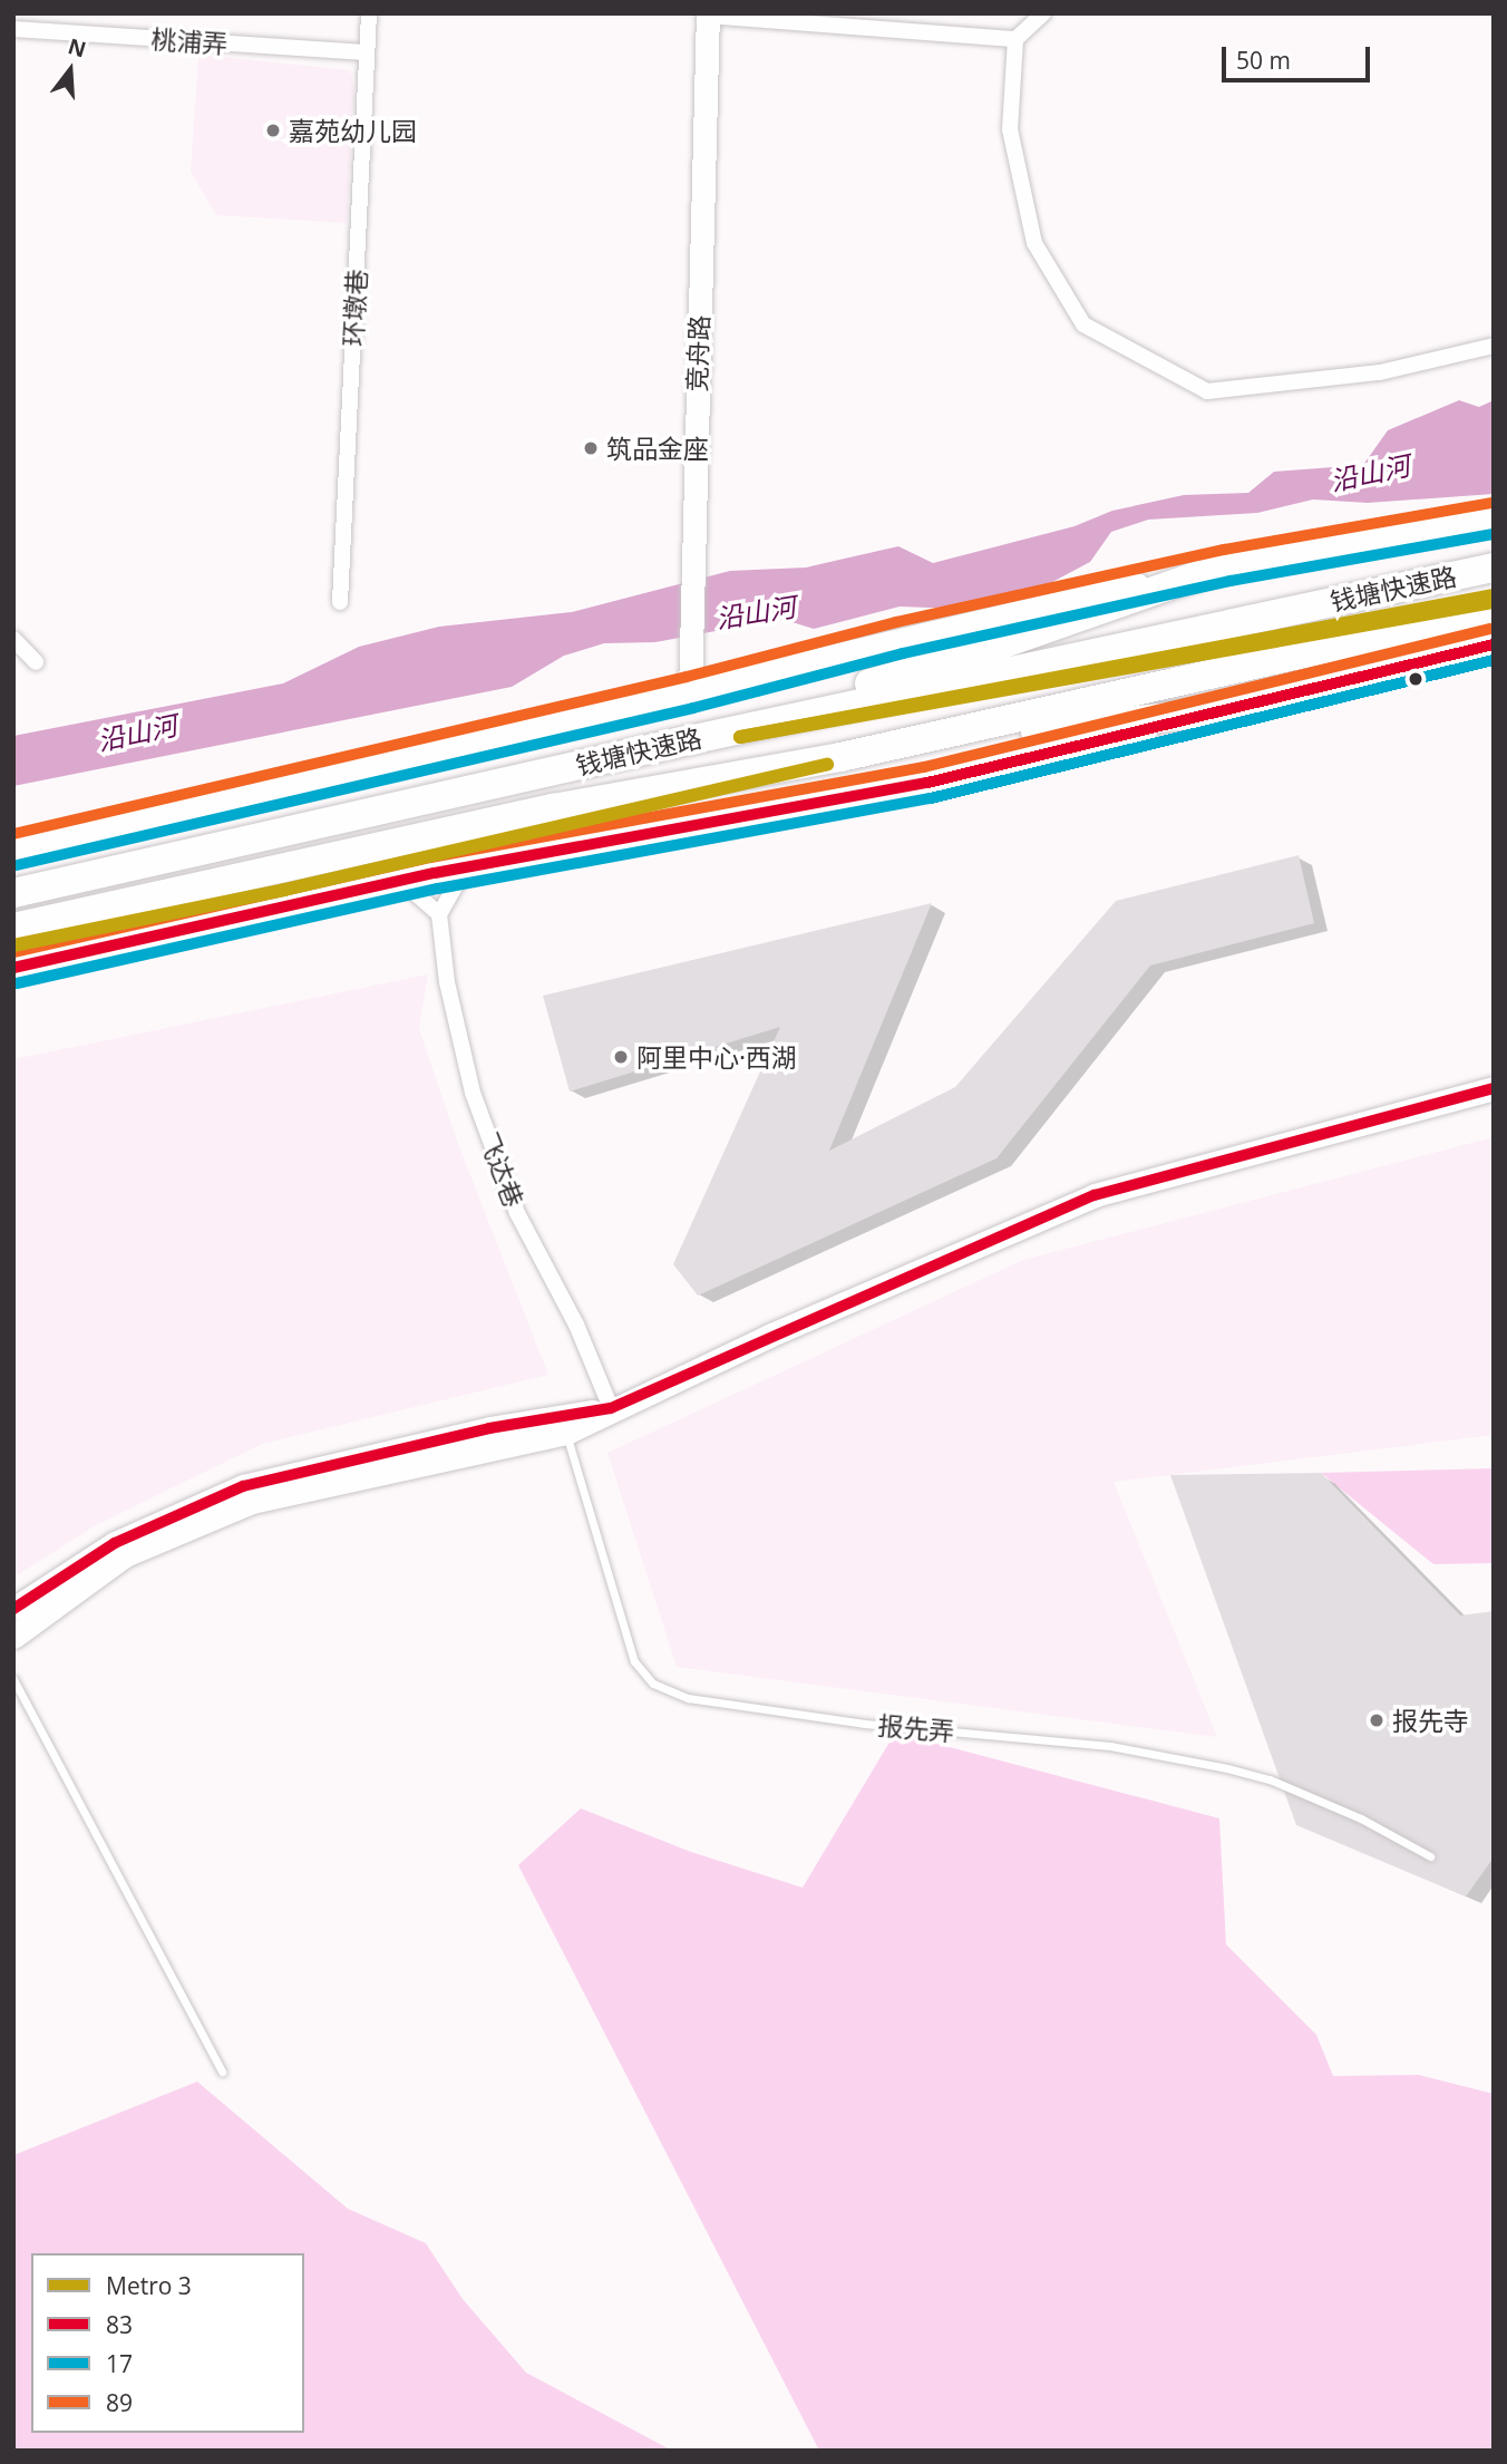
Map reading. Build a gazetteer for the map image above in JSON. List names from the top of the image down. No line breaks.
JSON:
{"streets":{"highway":["钱塘快速路"],"main road":["竞舟路"],"street":["桃浦弄","环墩巷","飞达巷"],"lane":["报先弄"]},"crossings":[["桃浦弄","环墩巷"]],"water":["沿山河"],"places":["嘉苑幼儿园","筑品金座","阿里中心·西湖","报先寺"],"lines":["transit line 89","transit line 17","metro line 3","transit line 83"],"legend":["Metro 3","83","17","89"],"scale_bar":"50 m","north":"top"}
